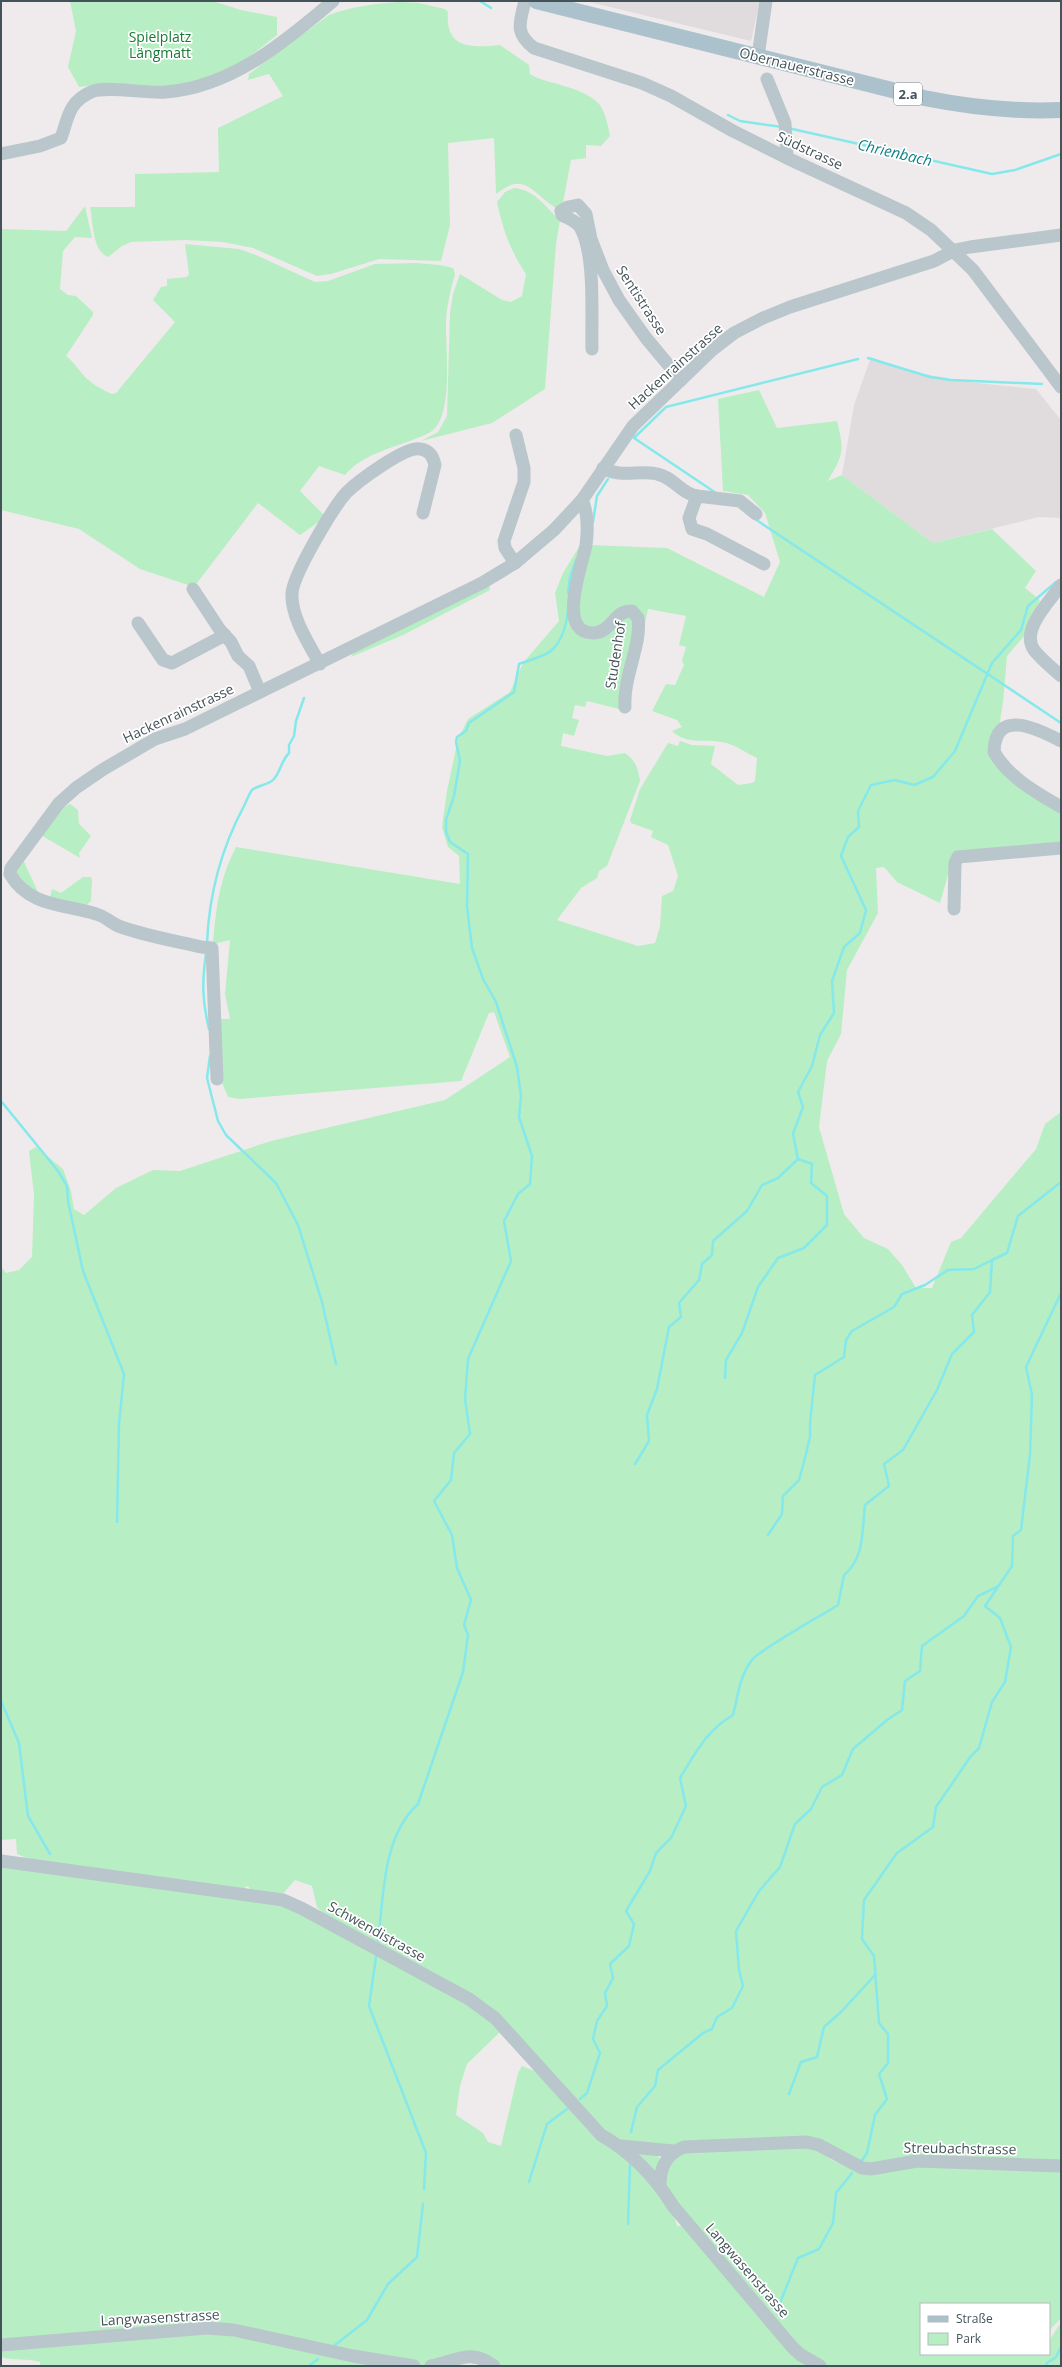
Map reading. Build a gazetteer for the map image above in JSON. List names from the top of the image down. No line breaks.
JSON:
{"streets":{"main road":["Obernauerstrasse","2.a"],"street":["Südstrasse","Sentistrasse","Hackenrainstrasse","Studenhof","Schwendistrasse","Streubachstrasse","Langwasenstrasse"]},"crossings":[["Südstrasse","Hackenrainstrasse"],["Sentistrasse","Hackenrainstrasse"],["Hackenrainstrasse","Studenhof"],["Schwendistrasse","Streubachstrasse"],["Schwendistrasse","Langwasenstrasse"]],"water":["Chrienbach"],"parks":["Spielplatz Längmatt"],"legend":["Straße","Park"]}
